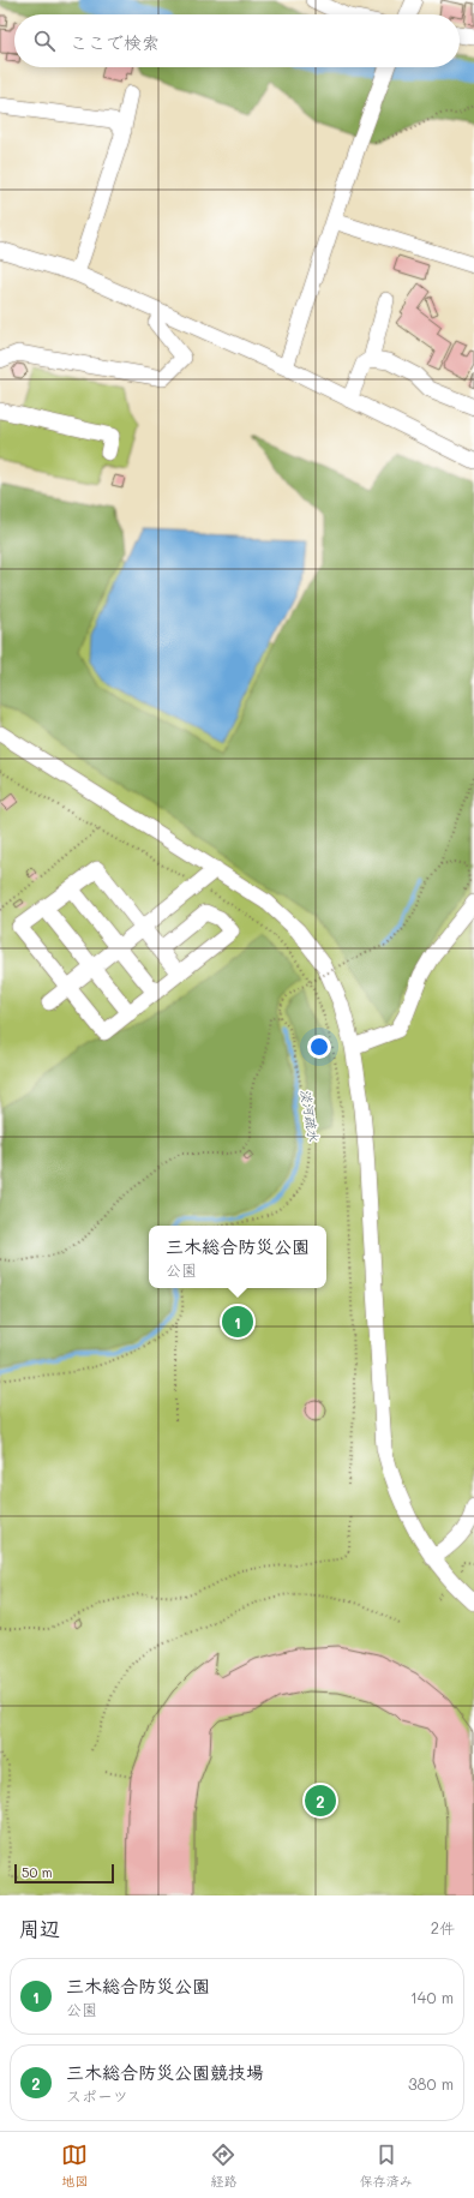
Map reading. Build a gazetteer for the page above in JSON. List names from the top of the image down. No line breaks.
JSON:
{"water":["淡河疏水"],"scale_bar":"50 m","page":{"search":"ここで検索","popup":["三木総合防災公園","公園"],"pins":["1","2"],"scale":"50 m","heading":["周辺","2件"],"list":[{"mark":"1","name":"三木総合防災公園","note":"公園","value":"140 m"},{"mark":"2","name":"三木総合防災公園競技場","note":"スポーツ","value":"380 m"}],"nav":["地図","経路","保存済み"]}}
